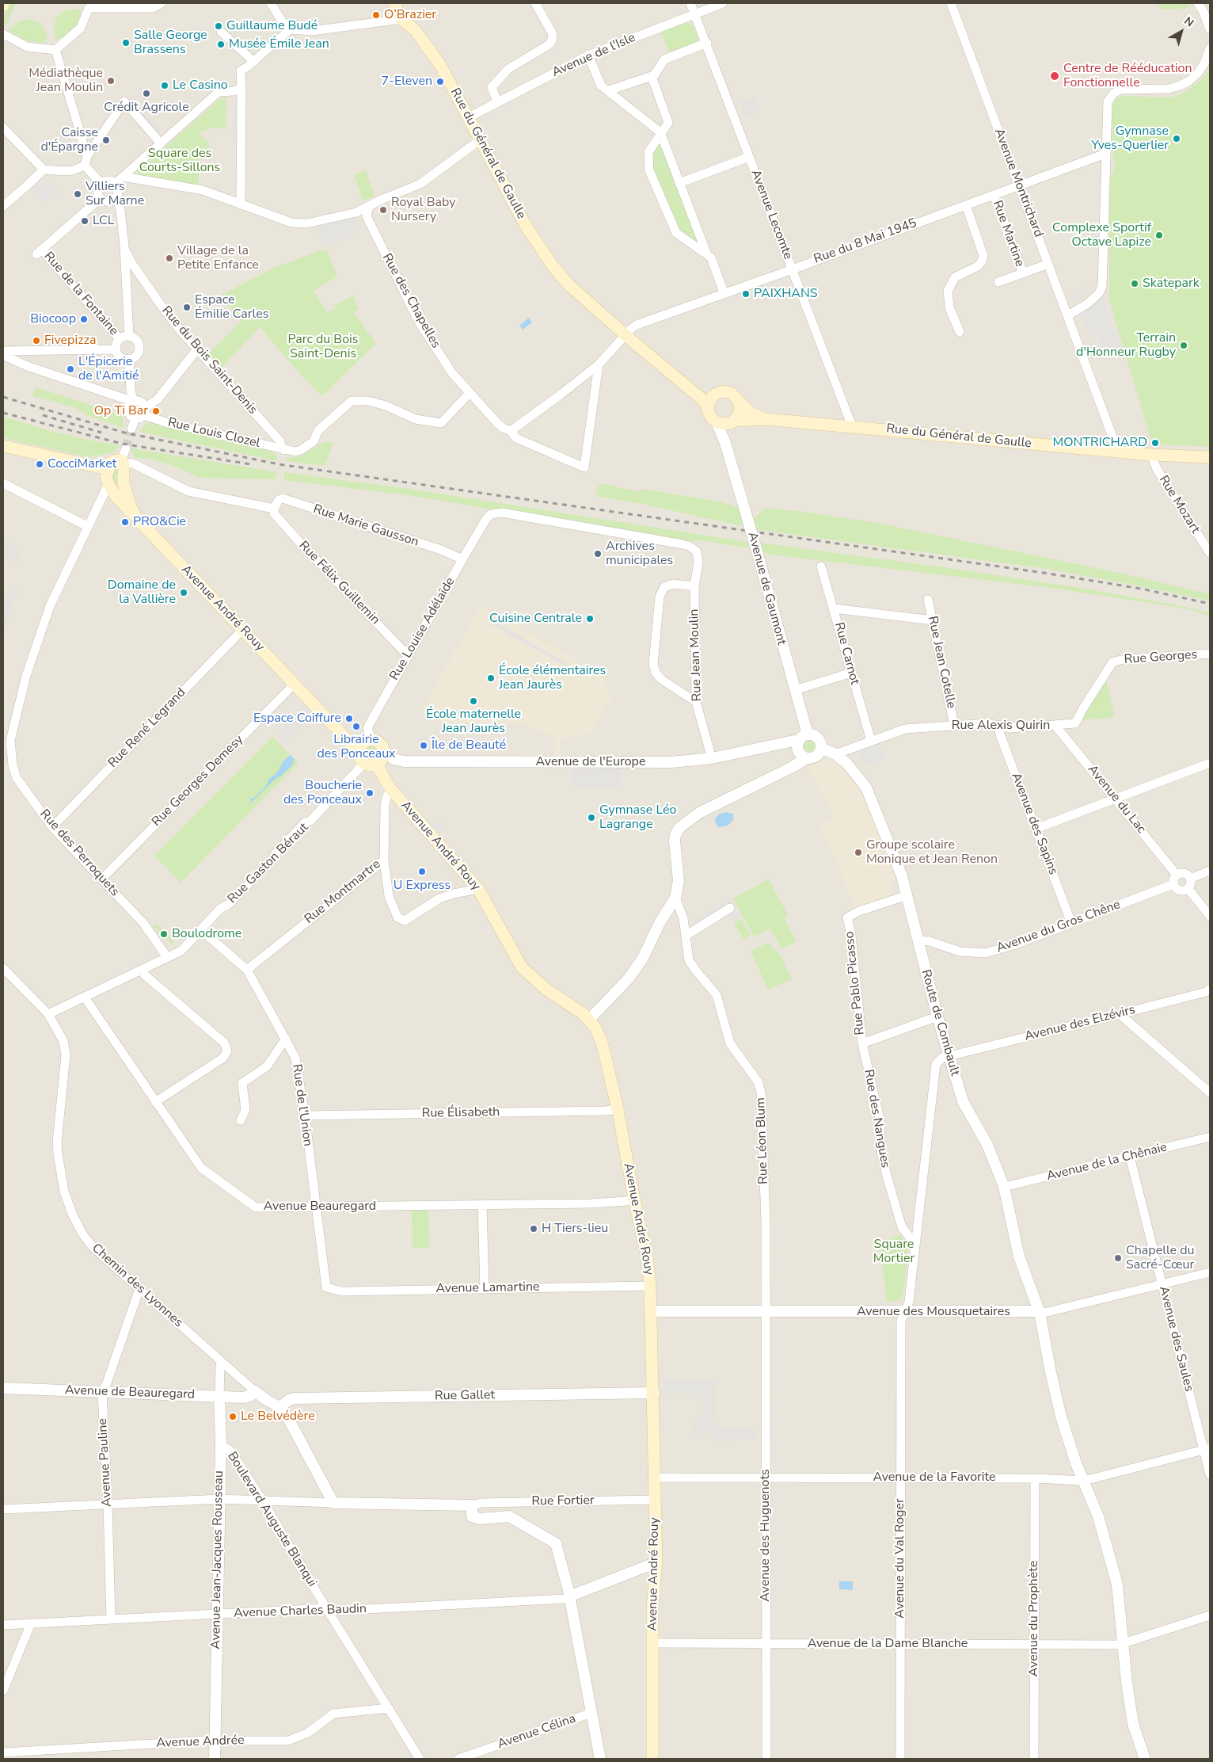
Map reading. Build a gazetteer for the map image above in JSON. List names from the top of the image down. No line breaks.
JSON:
{"streets":{"main road":["Rue du Général de Gaulle","Avenue André Rouy"],"street":["Avenue de l'Isle","Avenue Montrichard","Avenue Lecomte","Rue Martine","Rue du 8 Mai 1945","Rue de la Fontaine","Rue des Chapelles","Rue du Bois Saint-Denis","Rue Louis Clozel","Rue Mozart","Rue Marie Gausson","Rue Félix Guillemin","Avenue de Gaumont","Rue Louise Adélaïde","Rue Carnot","Rue Jean Moulin","Rue Georges","Rue Jean Cotelle","Rue Alexis Quirin","Rue René Legrand","Avenue de l'Europe","Rue Georges Demesy","Avenue du Lac","Avenue des Sapins","Rue des Perroquets","Rue Gaston Béraut","Rue Montmartre","Avenue du Gros Chêne","Rue Pablo Picasso","Route de Combault","Avenue des Elzévirs","Rue de l'Union","Rue Élisabeth","Rue des Nangues","Rue Léon Blum","Avenue de la Chênaie","Avenue Beauregard","Chemin des Lyonnes","Avenue Lamartine","Avenue des Mousquetaires","Avenue des Saules","Avenue de Beauregard","Rue Gallet","Avenue Pauline","Avenue de la Favorite","Rue Fortier","Boulevard Auguste Blanqui","Avenue des Huguenots","Avenue du Val Roger","Avenue Jean-Jacques Rousseau","Avenue Charles Baudin","Avenue du Prophète","Avenue de la Dame Blanche","Avenue Célina","Avenue Andrée"]},"crossings":[["Avenue de l'Isle","Rue du Général de Gaulle"],["Avenue de l'Isle","Avenue Lecomte"],["Rue du Général de Gaulle","Avenue Montrichard"],["Rue du Général de Gaulle","Avenue Lecomte"],["Rue du Général de Gaulle","Rue du 8 Mai 1945"],["Rue du Général de Gaulle","Rue Mozart"],["Rue du Général de Gaulle","Avenue de Gaumont"],["Avenue Montrichard","Rue du 8 Mai 1945"],["Avenue Lecomte","Rue du 8 Mai 1945"],["Rue Martine","Rue du 8 Mai 1945"],["Rue des Chapelles","Rue Louis Clozel"],["Rue du Bois Saint-Denis","Rue Louis Clozel"],["Rue Marie Gausson","Rue Félix Guillemin"],["Rue Marie Gausson","Rue Louise Adélaïde"],["Rue Félix Guillemin","Rue Louise Adélaïde"],["Avenue de Gaumont","Avenue de l'Europe"],["Avenue de Gaumont","Route de Combault"],["Avenue André Rouy","Rue Louise Adélaïde"],["Avenue André Rouy","Rue René Legrand"],["Avenue André Rouy","Avenue de l'Europe"],["Avenue André Rouy","Rue Georges Demesy"],["Avenue André Rouy","Rue des Perroquets"],["Avenue André Rouy","Rue Gaston Béraut"],["Avenue André Rouy","Rue Montmartre"],["Avenue André Rouy","Rue Élisabeth"],["Avenue André Rouy","Avenue Beauregard"],["Avenue André Rouy","Avenue Lamartine"],["Avenue André Rouy","Avenue des Mousquetaires"],["Avenue André Rouy","Rue Gallet"],["Avenue André Rouy","Avenue de la Favorite"],["Avenue André Rouy","Rue Fortier"],["Avenue André Rouy","Avenue de la Dame Blanche"],["Rue Louise Adélaïde","Rue Jean Moulin"],["Rue Louise Adélaïde","Avenue de l'Europe"],["Rue Louise Adélaïde","Rue Gaston Béraut"],["Rue Carnot","Rue Alexis Quirin"],["Rue Jean Moulin","Avenue de l'Europe"],["Rue Georges","Rue Alexis Quirin"],["Rue Jean Cotelle","Rue Alexis Quirin"],["Rue Alexis Quirin","Avenue du Lac"],["Rue Alexis Quirin","Avenue des Sapins"],["Rue Alexis Quirin","Route de Combault"],["Rue René Legrand","Rue des Perroquets"],["Avenue de l'Europe","Rue Gaston Béraut"],["Avenue de l'Europe","Route de Combault"],["Rue Georges Demesy","Rue des Perroquets"],["Avenue du Lac","Avenue du Gros Chêne"],["Avenue des Sapins","Avenue du Gros Chêne"],["Rue des Perroquets","Rue Gaston Béraut"],["Rue Gaston Béraut","Rue de l'Union"],["Rue Montmartre","Rue de l'Union"],["Avenue du Gros Chêne","Route de Combault"],["Rue Pablo Picasso","Route de Combault"],["Rue Pablo Picasso","Rue des Nangues"],["Route de Combault","Avenue des Elzévirs"],["Route de Combault","Avenue de la Chênaie"],["Route de Combault","Avenue des Mousquetaires"],["Route de Combault","Avenue de la Favorite"],["Route de Combault","Avenue du Val Roger"],["Route de Combault","Avenue de la Dame Blanche"],["Avenue des Elzévirs","Avenue du Val Roger"],["Rue de l'Union","Rue Élisabeth"],["Rue de l'Union","Avenue Beauregard"],["Rue de l'Union","Avenue Lamartine"],["Rue des Nangues","Avenue du Val Roger"],["Rue Léon Blum","Avenue des Mousquetaires"],["Rue Léon Blum","Avenue des Huguenots"],["Avenue de la Chênaie","Avenue des Saules"],["Chemin des Lyonnes","Avenue de Beauregard"],["Chemin des Lyonnes","Rue Gallet"],["Chemin des Lyonnes","Avenue Pauline"],["Chemin des Lyonnes","Avenue Jean-Jacques Rousseau"],["Avenue des Mousquetaires","Avenue des Saules"],["Avenue des Mousquetaires","Avenue des Huguenots"],["Avenue des Mousquetaires","Avenue du Val Roger"],["Avenue des Saules","Avenue de la Favorite"],["Avenue de Beauregard","Avenue Pauline"],["Avenue de Beauregard","Avenue Jean-Jacques Rousseau"],["Avenue Pauline","Avenue Charles Baudin"],["Avenue de la Favorite","Avenue des Huguenots"],["Avenue de la Favorite","Avenue du Val Roger"],["Avenue de la Favorite","Avenue du Prophète"],["Boulevard Auguste Blanqui","Avenue Jean-Jacques Rousseau"],["Boulevard Auguste Blanqui","Avenue Charles Baudin"],["Boulevard Auguste Blanqui","Avenue Andrée"],["Avenue des Huguenots","Avenue de la Dame Blanche"],["Avenue du Val Roger","Avenue de la Dame Blanche"],["Avenue Jean-Jacques Rousseau","Avenue Charles Baudin"],["Avenue Jean-Jacques Rousseau","Avenue Andrée"],["Avenue du Prophète","Avenue de la Dame Blanche"]],"parks":["Square des Courts-Sillons","Parc du Bois Saint-Denis","Square Mortier"],"places":["O’Brazier","Guillaume Budé","Salle George Brassens","Musée Émile Jean","Centre de Rééducation Fonctionnelle","Médiathèque Jean Moulin","7-Eleven","Le Casino","Crédit Agricole","Gymnase Yves-Querlier","Caisse d'Épargne","Villiers Sur Marne","Royal Baby Nursery","LCL","Complexe Sportif Octave Lapize","Village de la Petite Enfance","Skatepark","PAIXHANS","Espace Émilie Carles","Biocoop","Fivepizza","Terrain d'Honneur Rugby","L'Épicerie de l'Amitié","Op Ti Bar","MONTRICHARD","CocciMarket","PRO&Cie","Archives municipales","Domaine de la Vallière","Cuisine Centrale","École élémentaires Jean Jaurès","École maternelle Jean Jaurès","Espace Coiffure","Librairie des Ponceaux","Île de Beauté","Boucherie des Ponceaux","Gymnase Léo Lagrange","Groupe scolaire Monique et Jean Renon","U Express","Boulodrome","H Tiers-lieu","Chapelle du Sacré-Cœur","Le Belvédère"],"north":"top right"}
